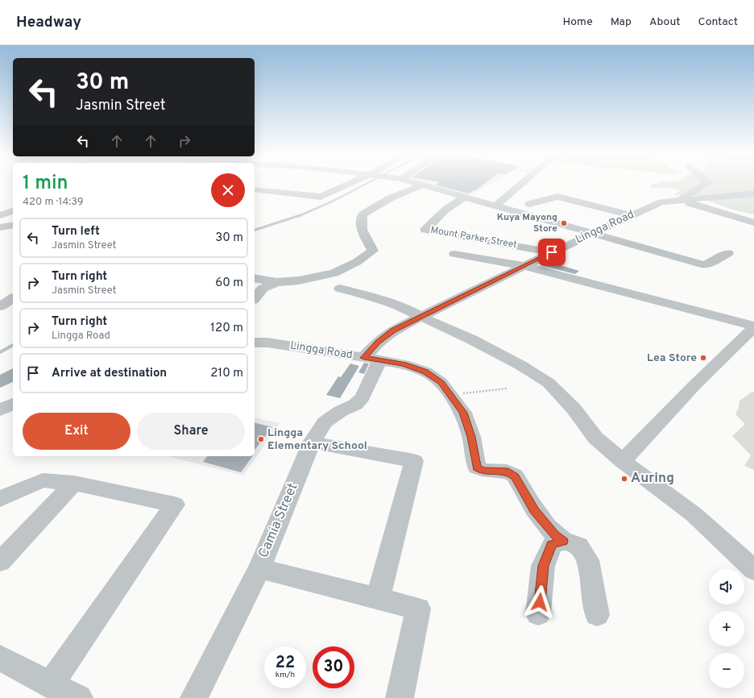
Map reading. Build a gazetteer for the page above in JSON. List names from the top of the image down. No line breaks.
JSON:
{"streets":{"street":["Lingga Road","Mount Parker Street","Camia Street"]},"crossings":[["Lingga Road","Mount Parker Street"],["Lingga Road","Camia Street"]],"places":["Kuya Mayong Store","Lea Store","Lingga Elementary School","Auring"],"page":{"header":"Headway","nav":["Home","Map","About","Contact"],"turn":["30 m","Jasmin Street"],"heading":["1 min","420 m · 14:39"],"list":[{"name":"Turn left","note":"Jasmin Street","value":"30 m"},{"name":"Turn right","note":"Jasmin Street","value":"60 m"},{"name":"Turn right","note":"Lingga Road","value":"120 m"},{"name":"Arrive at destination","value":"210 m"}],"buttons":["Exit","Share"],"map_buttons":["+","−"],"speed":"22 km/h","limit":"30"}}
